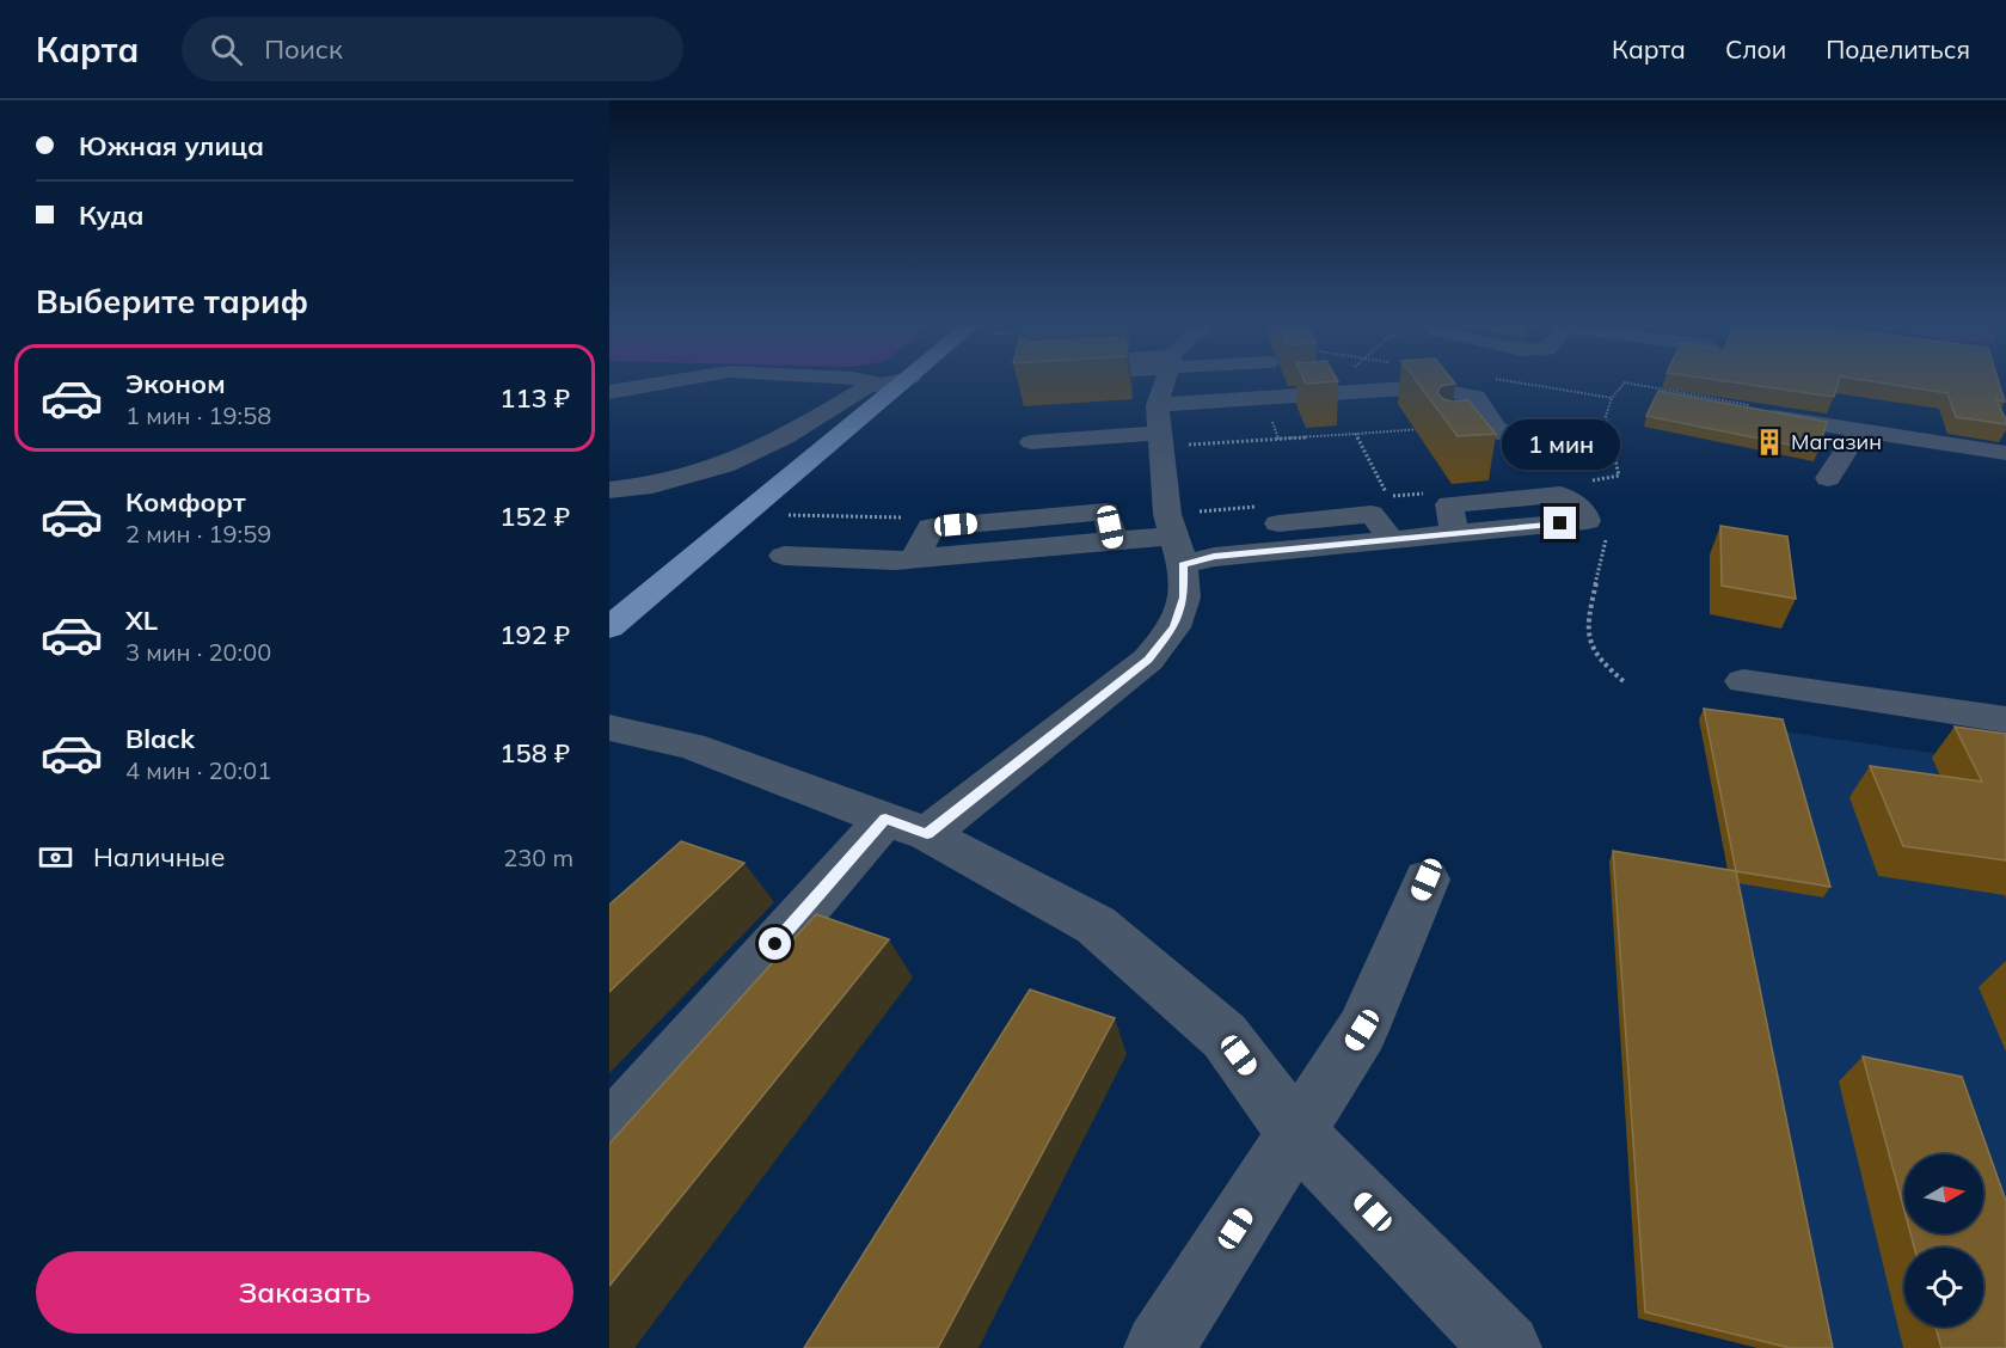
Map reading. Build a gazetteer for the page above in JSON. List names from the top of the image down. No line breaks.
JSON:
{"places":{"building":["Магазин"]},"north":"right","page":{"header":"Карта","search":"Поиск","nav":["Карта","Слои","Поделиться"],"banner":["Южная улица","Куда"],"heading":"Выберите тариф","list":[{"name":"Эконом","note":"1 мин · 19:58","value":"113 ₽"},{"name":"Комфорт","note":"2 мин · 19:59","value":"152 ₽"},{"name":"XL","note":"3 мин · 20:00","value":"192 ₽"},{"name":"Black","note":"4 мин · 20:01","value":"158 ₽"}],"bubble":"1 мин","pay":["Наличные","230 m"],"buttons":"Заказать"}}
